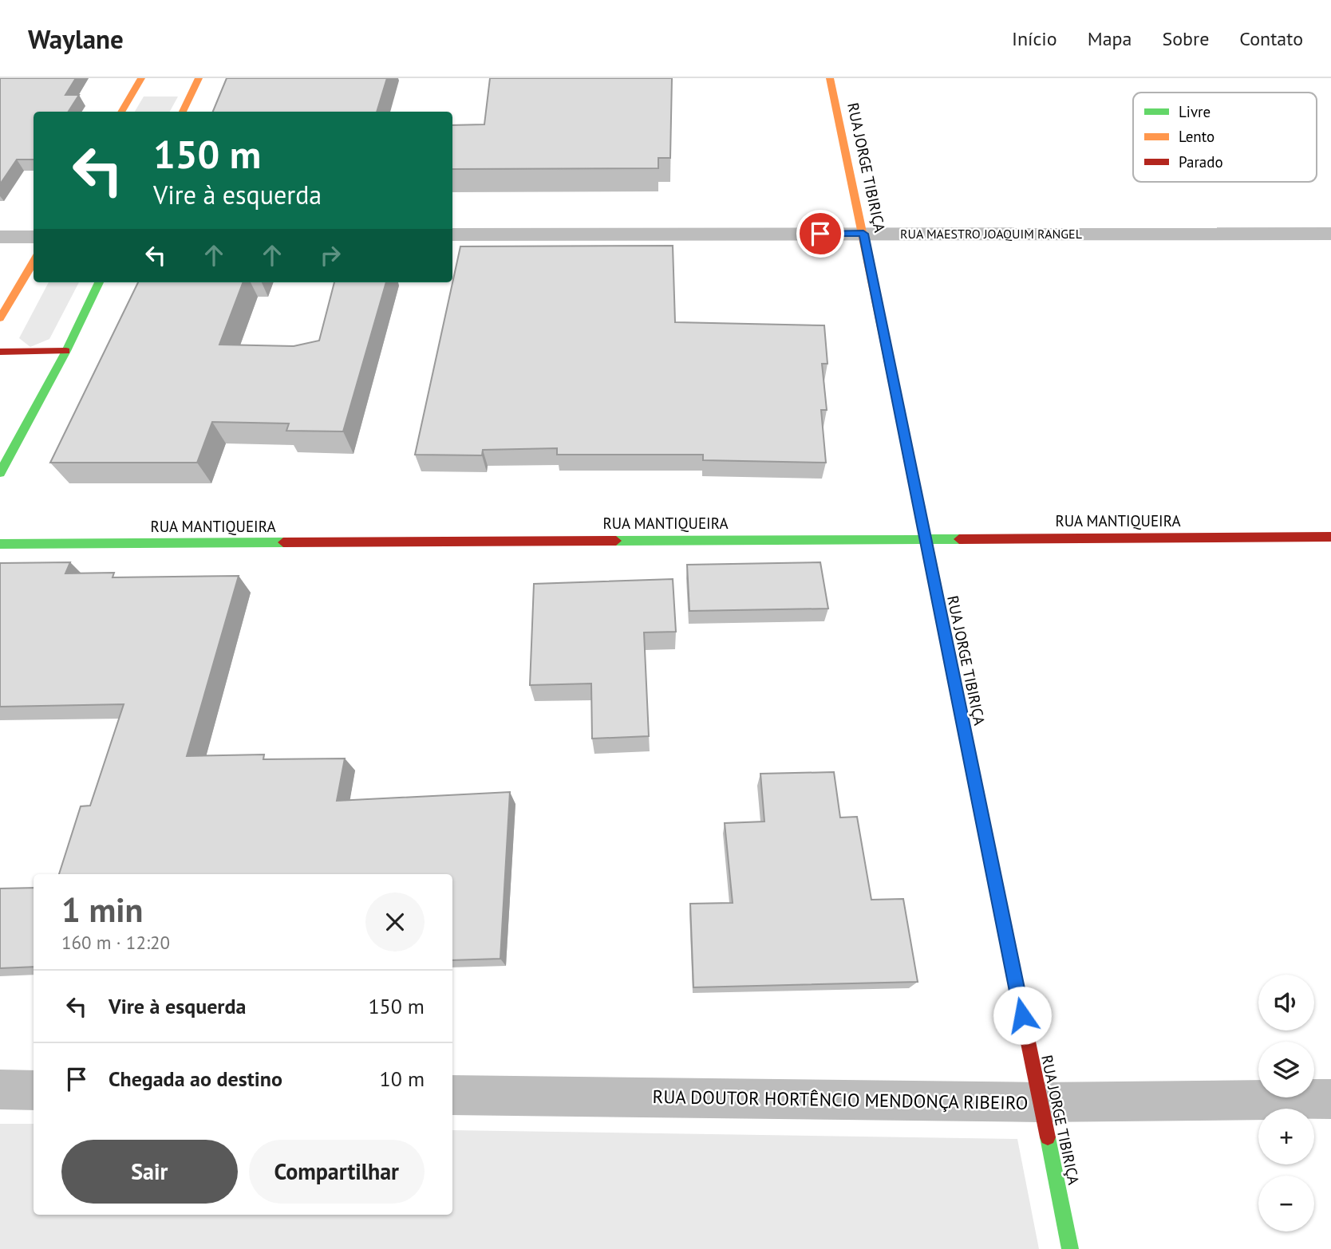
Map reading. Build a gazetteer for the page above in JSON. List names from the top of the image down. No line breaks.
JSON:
{"streets":{"street":["RUA JORGE TIBIRIÇA","RUA MAESTRO JOAQUIM RANGEL","RUA MANTIQUEIRA","RUA DOUTOR HORTÊNCIO MENDONÇA RIBEIRO"]},"crossings":[["RUA JORGE TIBIRIÇA","RUA MAESTRO JOAQUIM RANGEL"],["RUA JORGE TIBIRIÇA","RUA MANTIQUEIRA"],["RUA JORGE TIBIRIÇA","RUA DOUTOR HORTÊNCIO MENDONÇA RIBEIRO"]],"legend":["Livre","Lento","Parado"],"page":{"header":"Waylane","nav":["Início","Mapa","Sobre","Contato"],"turn":["150 m","Vire à esquerda"],"heading":["1 min","160 m · 12:20"],"list":[{"name":"Vire à esquerda","value":"150 m"},{"name":"Chegada ao destino","value":"10 m"}],"map_buttons":["+","−"],"buttons":["Sair","Compartilhar"]}}
